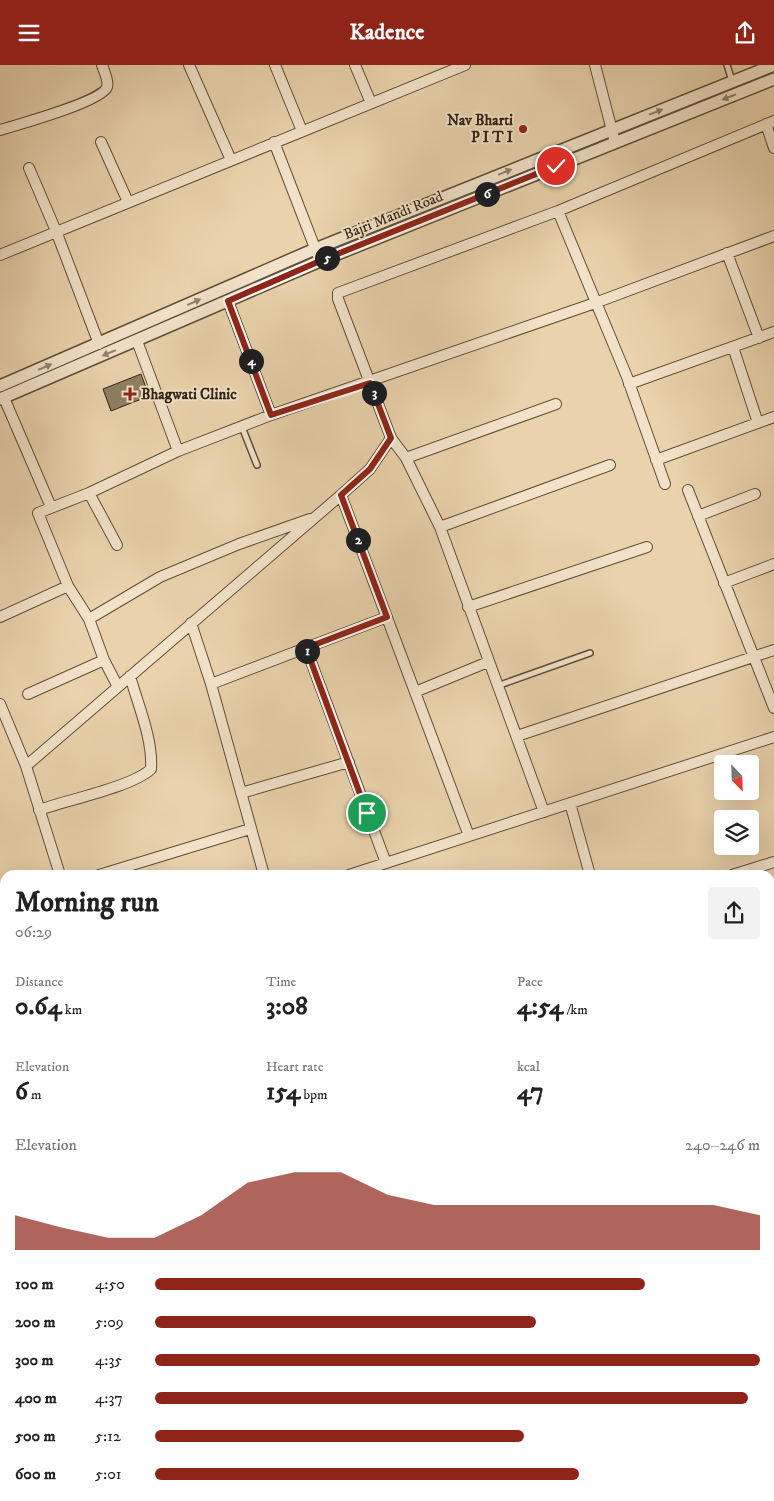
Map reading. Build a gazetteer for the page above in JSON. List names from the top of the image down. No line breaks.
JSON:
{"streets":{"street":["Bajri Mandi Road"]},"places":{"other":["Nav Bharti P I T I"],"health":["Bhagwati Clinic"]},"north":"bottom right","page":{"header":"Kadence","pins":["6","5","4","3","2","1"],"heading":["Morning run","06:29"],"stats":[["Distance","0.64 km"],["Time","3:08"],["Pace","4:54 /km"],["Elevation","6 m"],["Heart rate","154 bpm"],["kcal","47"]],"chart":["Elevation","240–246 m"],"list":[{"name":"100 m","note":"4:50"},{"name":"200 m","note":"5:09"},{"name":"300 m","note":"4:35"},{"name":"400 m","note":"4:37"},{"name":"500 m","note":"5:12"},{"name":"600 m","note":"5:01"}]}}
